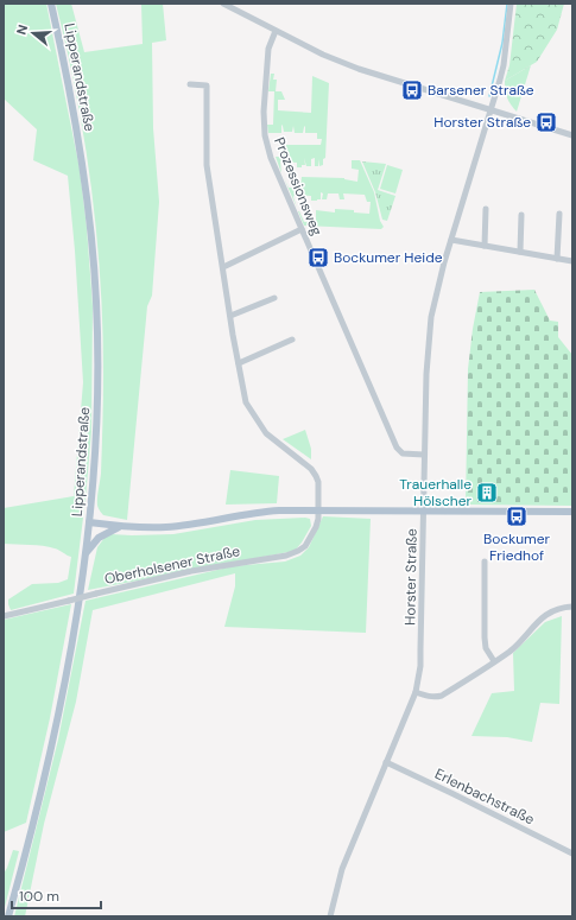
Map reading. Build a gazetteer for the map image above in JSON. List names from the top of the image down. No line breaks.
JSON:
{"streets":{"main road":["Lipperandstraße"],"street":["Prozessionsweg","Oberholsener Straße","Horster Straße","Erlenbachstraße"]},"crossings":[["Prozessionsweg","Horster Straße"],["Horster Straße","Erlenbachstraße"]],"places":{"bus stop":["Barsener Straße","Horster Straße","Bockumer Heide","Bockumer Friedhof"],"building":["Trauerhalle Hölscher"]},"scale_bar":"100 m","north":"left"}
